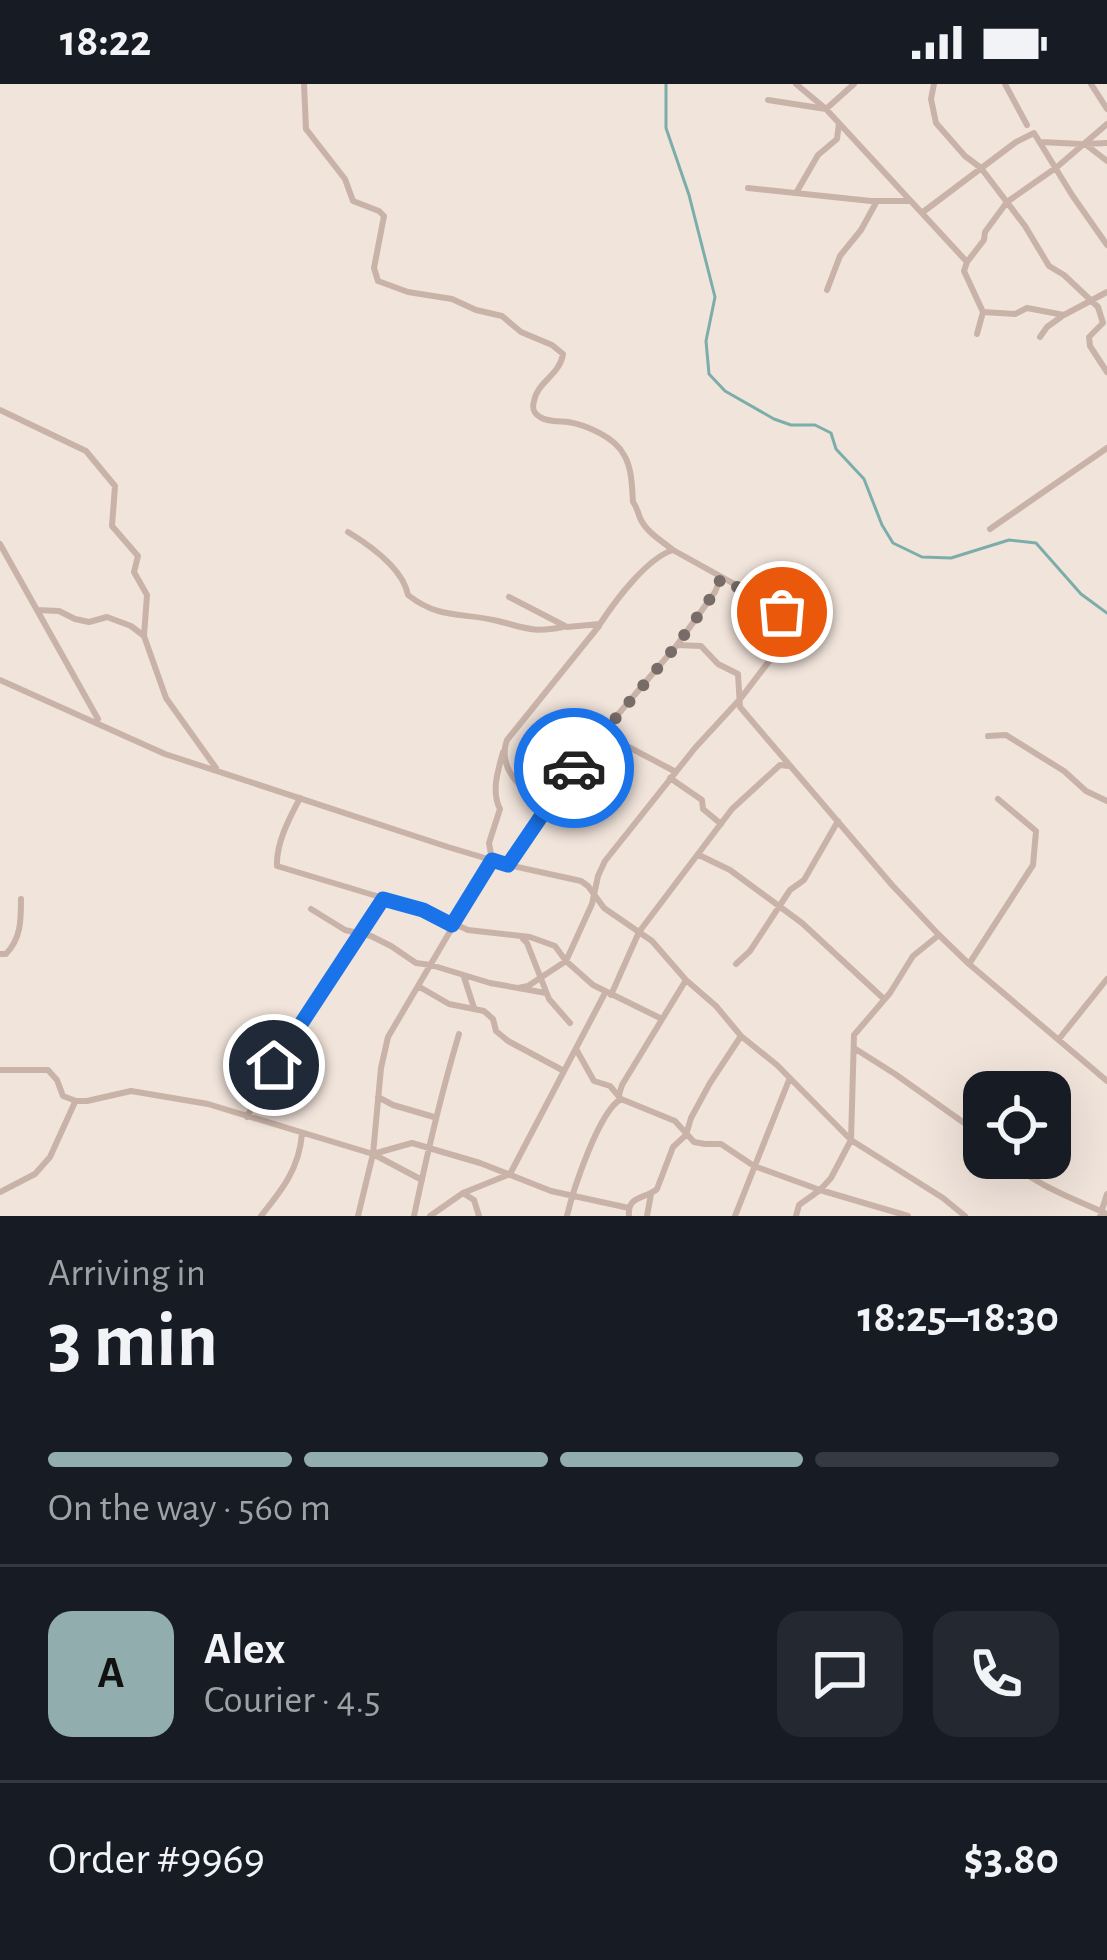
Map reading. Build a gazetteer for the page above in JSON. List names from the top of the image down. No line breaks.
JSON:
{"page":{"status":"18:22","heading":["3 min","Arriving in","18:25–18:30"],"panel":["Alex","Courier · 4.5","Order #9969","$3.80"],"bar":"On the way · 560 m","round":"A"}}
